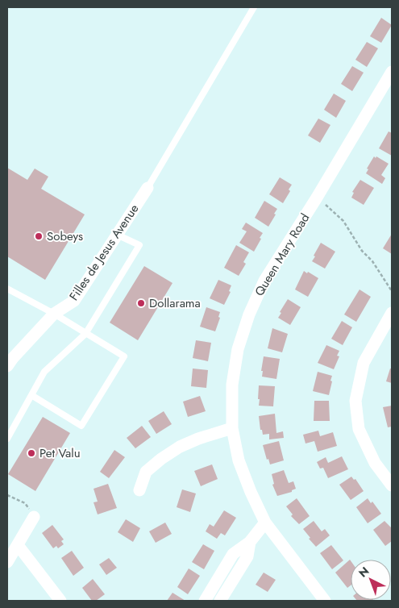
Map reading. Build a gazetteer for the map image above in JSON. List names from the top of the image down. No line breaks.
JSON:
{"streets":{"street":["Filles de Jesus Avenue","Queen Mary Road"]},"places":["Sobeys","Dollarama","Pet Valu"],"north":"top left"}
